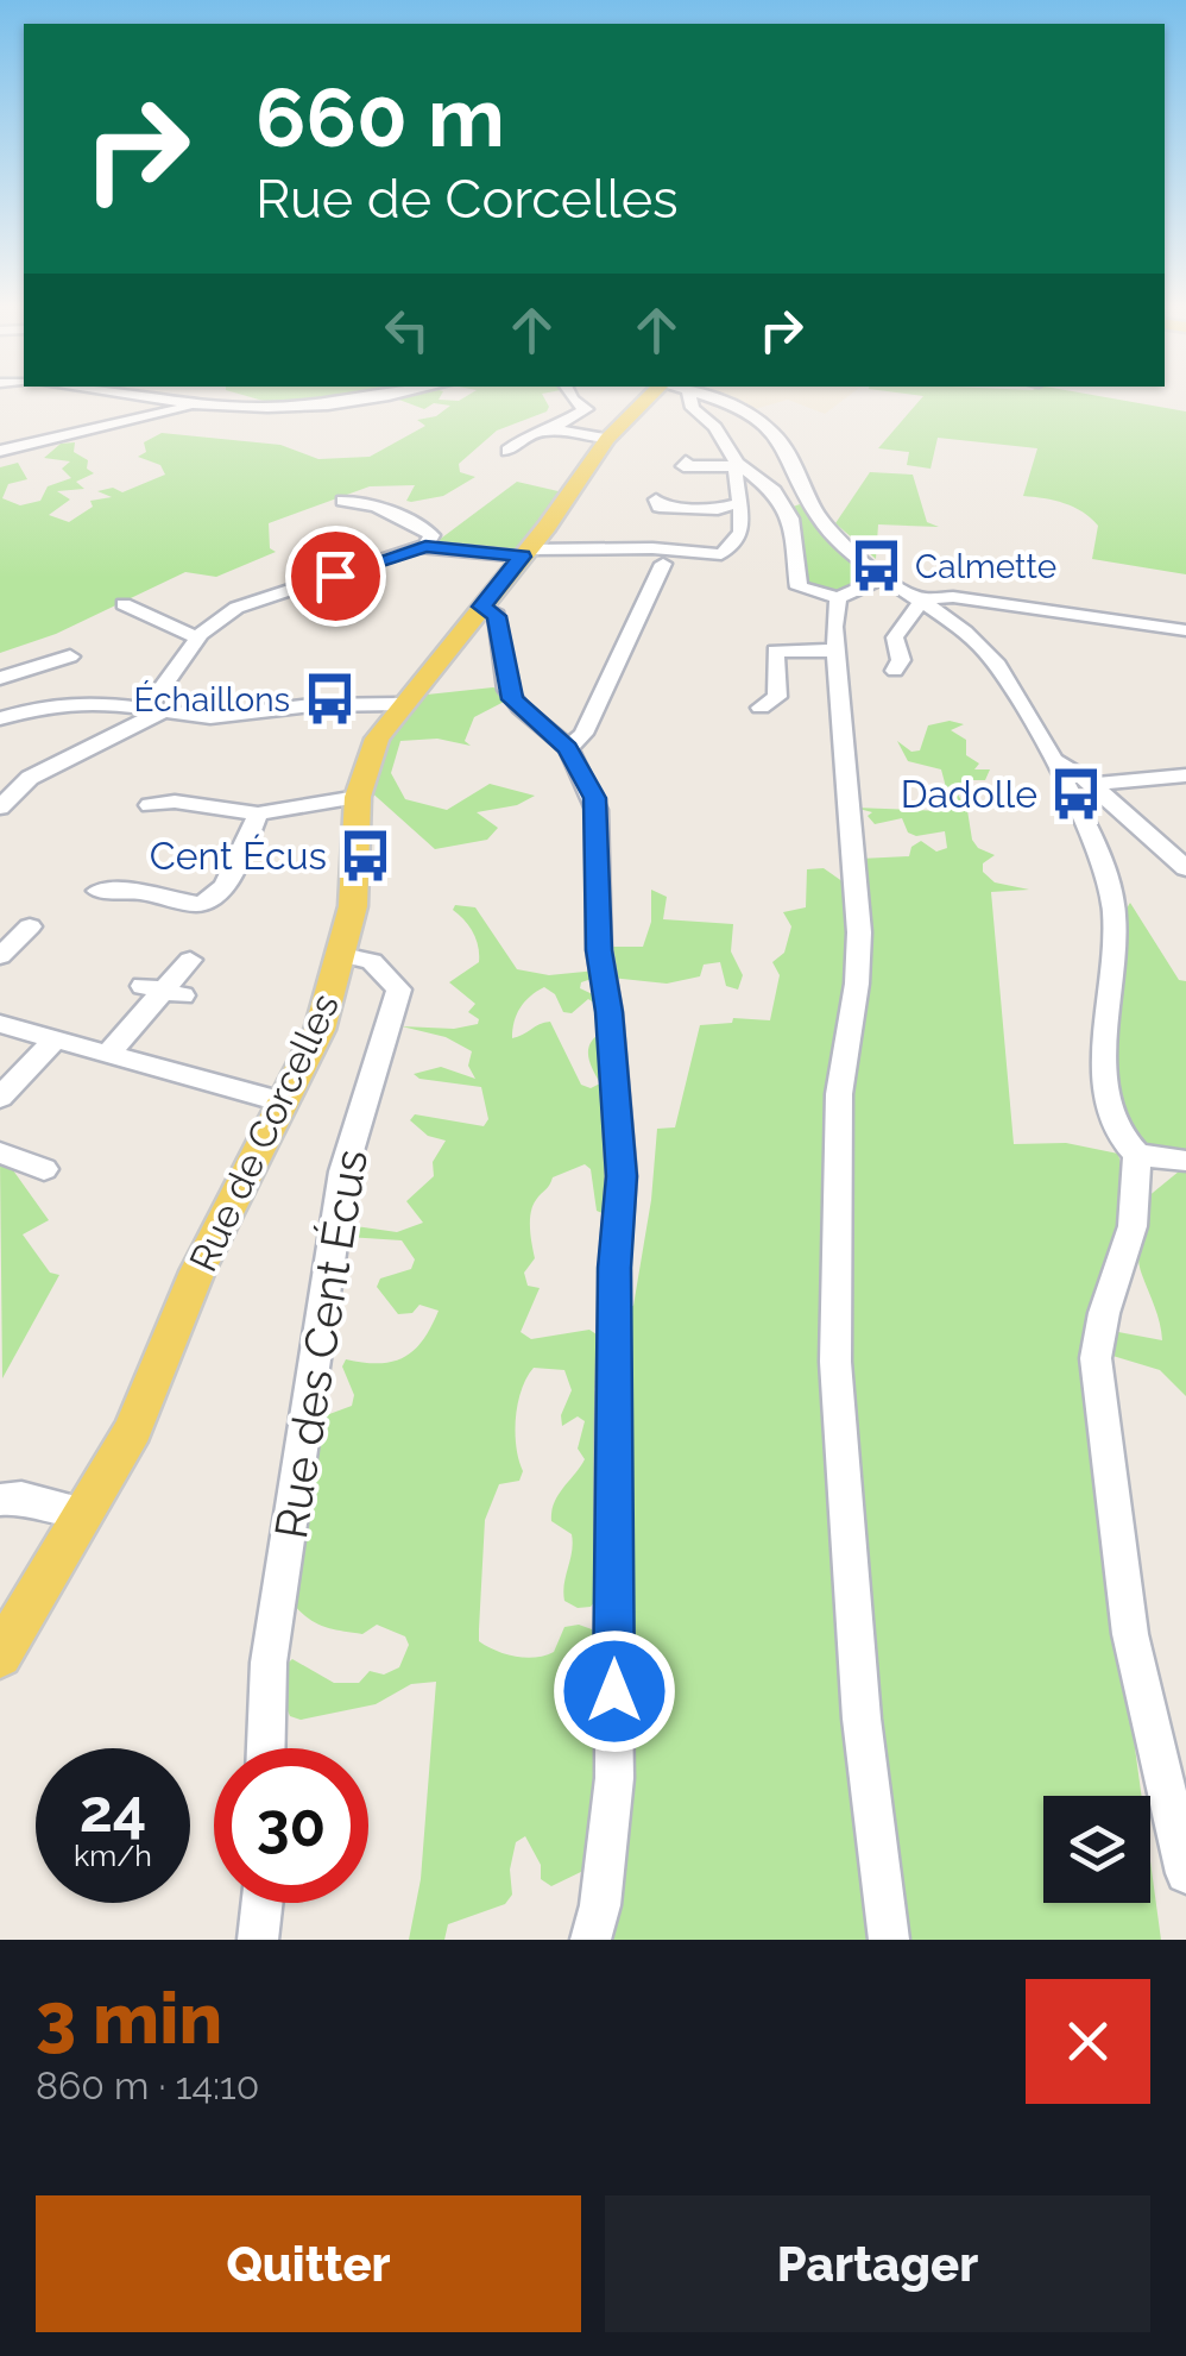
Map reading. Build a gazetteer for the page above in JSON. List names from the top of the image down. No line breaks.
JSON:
{"streets":{"main road":["Rue de Corcelles"],"street":["Rue des Cent Écus"]},"crossings":[["Rue de Corcelles","Rue des Cent Écus"]],"places":{"bus stop":["Calmette","Échaillons","Dadolle","Cent Écus"]},"page":{"turn":["660 m","Rue de Corcelles"],"speed":"24 km/h","limit":"30","heading":["3 min","860 m · 14:10"],"buttons":["Quitter","Partager"]}}
